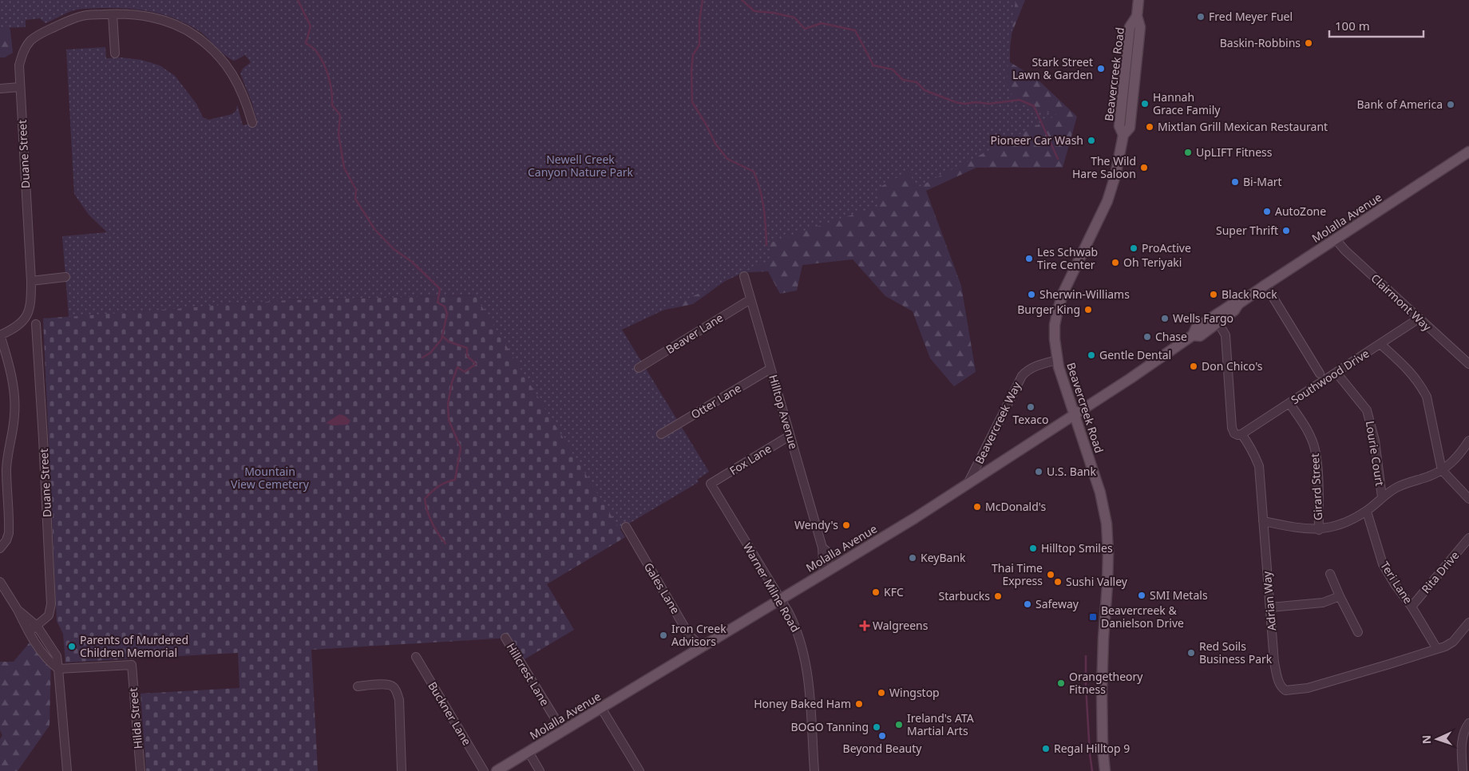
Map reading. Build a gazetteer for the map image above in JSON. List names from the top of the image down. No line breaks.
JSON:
{"streets":{"main road":["Beavercreek Road","Molalla Avenue"],"street":["Duane Street","Clairmont Way","Beaver Lane","Southwood Drive","Otter Lane","Hilltop Avenue","Beavercreek Way","Lourie Court","Fox Lane","Girard Street","Rita Drive","Teri Lane","Warner Milne Road","Gales Lane","Adrian Way","Hillcrest Lane","Buckner Lane","Hilda Street"]},"crossings":[["Beavercreek Road","Molalla Avenue"],["Beavercreek Road","Beavercreek Way"],["Molalla Avenue","Clairmont Way"],["Molalla Avenue","Hilltop Avenue"],["Molalla Avenue","Beavercreek Way"],["Molalla Avenue","Warner Milne Road"],["Molalla Avenue","Gales Lane"],["Molalla Avenue","Adrian Way"],["Molalla Avenue","Hillcrest Lane"],["Clairmont Way","Southwood Drive"],["Beaver Lane","Hilltop Avenue"],["Southwood Drive","Lourie Court"],["Southwood Drive","Girard Street"],["Southwood Drive","Adrian Way"],["Otter Lane","Hilltop Avenue"],["Hilltop Avenue","Fox Lane"],["Fox Lane","Warner Milne Road"],["Rita Drive","Teri Lane"],["Teri Lane","Adrian Way"]],"parks":["Newell Creek Canyon Nature Park","Mountain View Cemetery"],"places":{"other":["Fred Meyer Fuel","Baskin-Robbins","Stark Street Lawn & Garden","Hannah Grace Family","Bank of America","Mixtlan Grill Mexican Restaurant","Pioneer Car Wash","UpLIFT Fitness","The Wild Hare Saloon","Bi-Mart","AutoZone","Super Thrift","ProActive","Les Schwab Tire Center","Oh Teriyaki","Sherwin-Williams","Black Rock","Burger King","Wells Fargo","Chase","Gentle Dental","Don Chico's","Texaco","U.S. Bank","McDonald's","Wendy's","Hilltop Smiles","KeyBank","Thai Time Express","Sushi Valley","KFC","SMI Metals","Starbucks","Safeway","Iron Creek Advisors","Parents of Murdered Children Memorial","Red Soils Business Park","Orangetheory Fitness","Wingstop","Honey Baked Ham","Ireland's ATA Martial Arts","BOGO Tanning","Beyond Beauty","Regal Hilltop 9"],"transit":["Beavercreek & Danielson Drive"],"health":["Walgreens"]},"scale_bar":"100 m","north":"left"}
